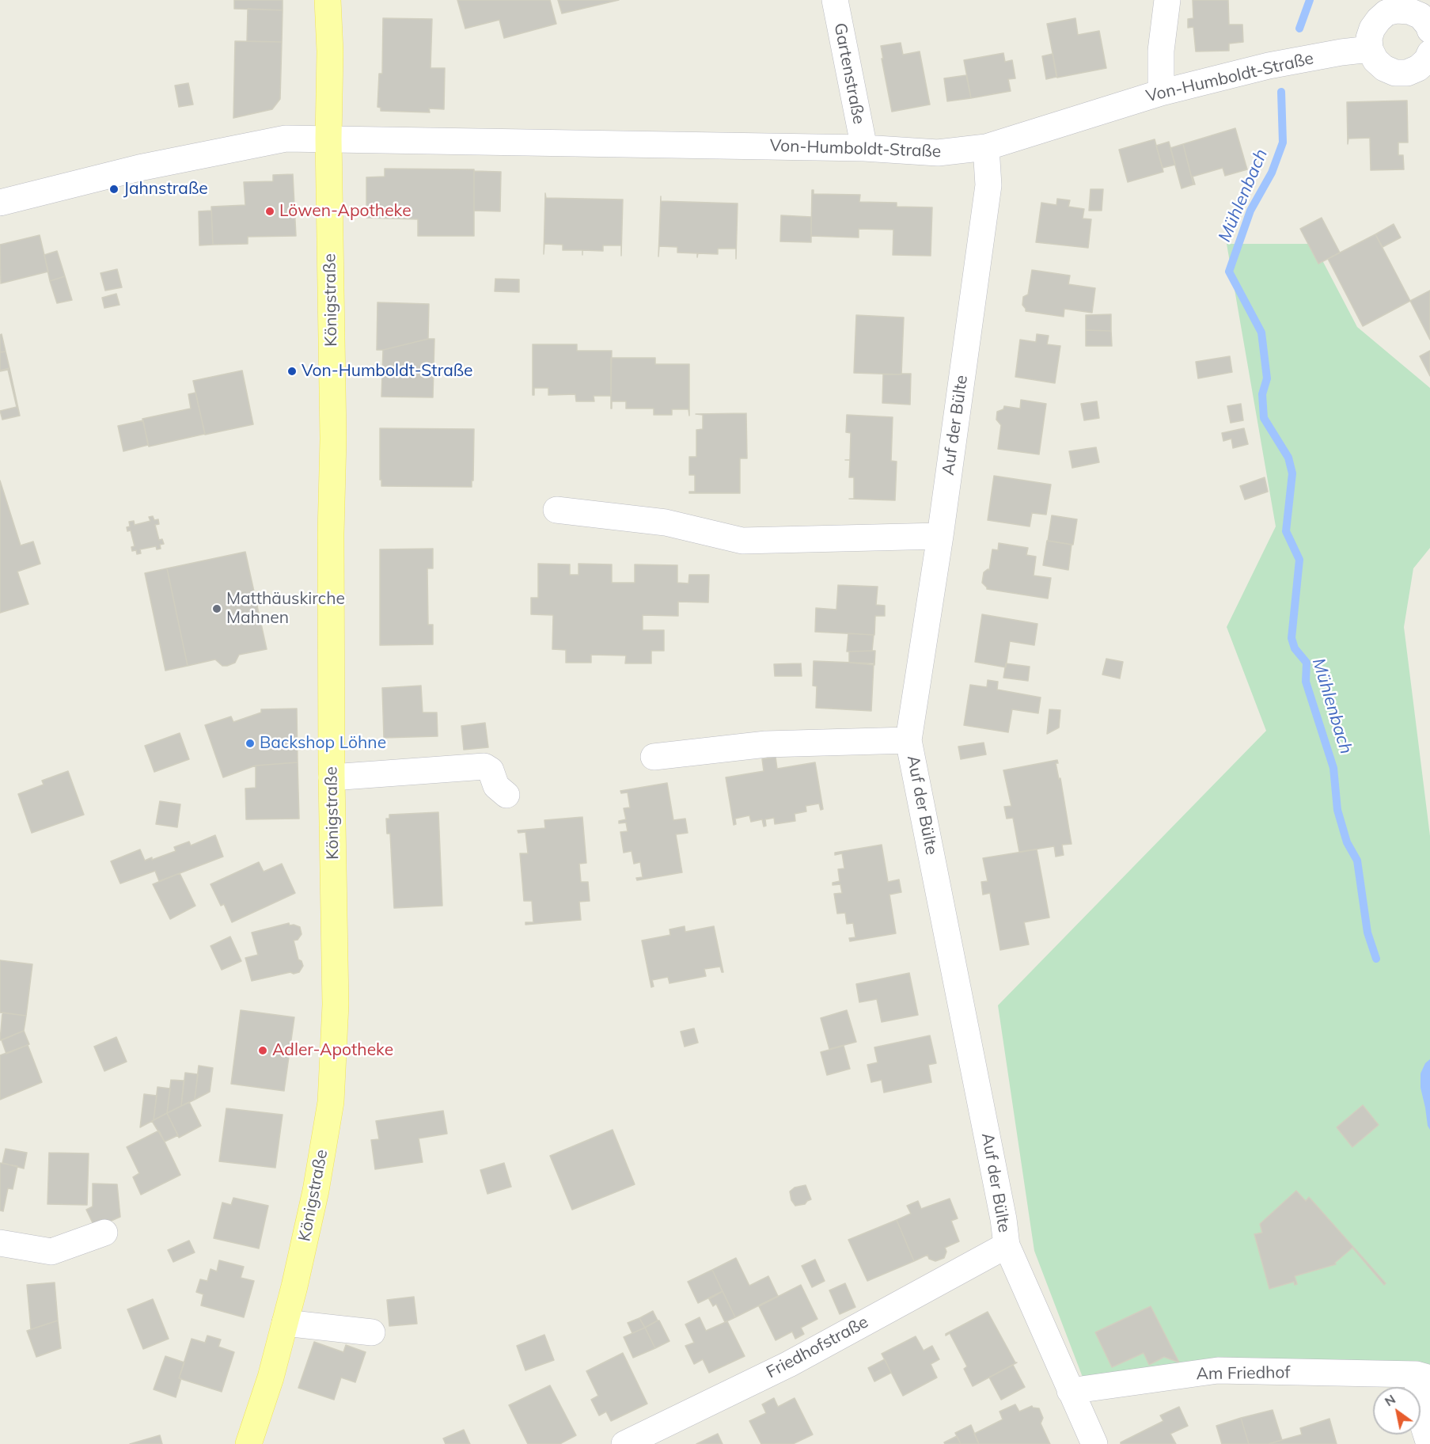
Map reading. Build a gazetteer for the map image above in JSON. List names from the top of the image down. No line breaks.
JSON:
{"streets":{"main road":["Königstraße"],"street":["Gartenstraße","Von-Humboldt-Straße","Auf der Bülte","Friedhofstraße","Am Friedhof"]},"crossings":[["Gartenstraße","Von-Humboldt-Straße"],["Von-Humboldt-Straße","Königstraße"],["Von-Humboldt-Straße","Auf der Bülte"],["Auf der Bülte","Friedhofstraße"],["Auf der Bülte","Am Friedhof"]],"water":["Mühlenbach"],"places":["Jahnstraße","Löwen-Apotheke","Von-Humboldt-Straße","Matthäuskirche Mahnen","Backshop Löhne","Adler-Apotheke"],"north":"top left"}
